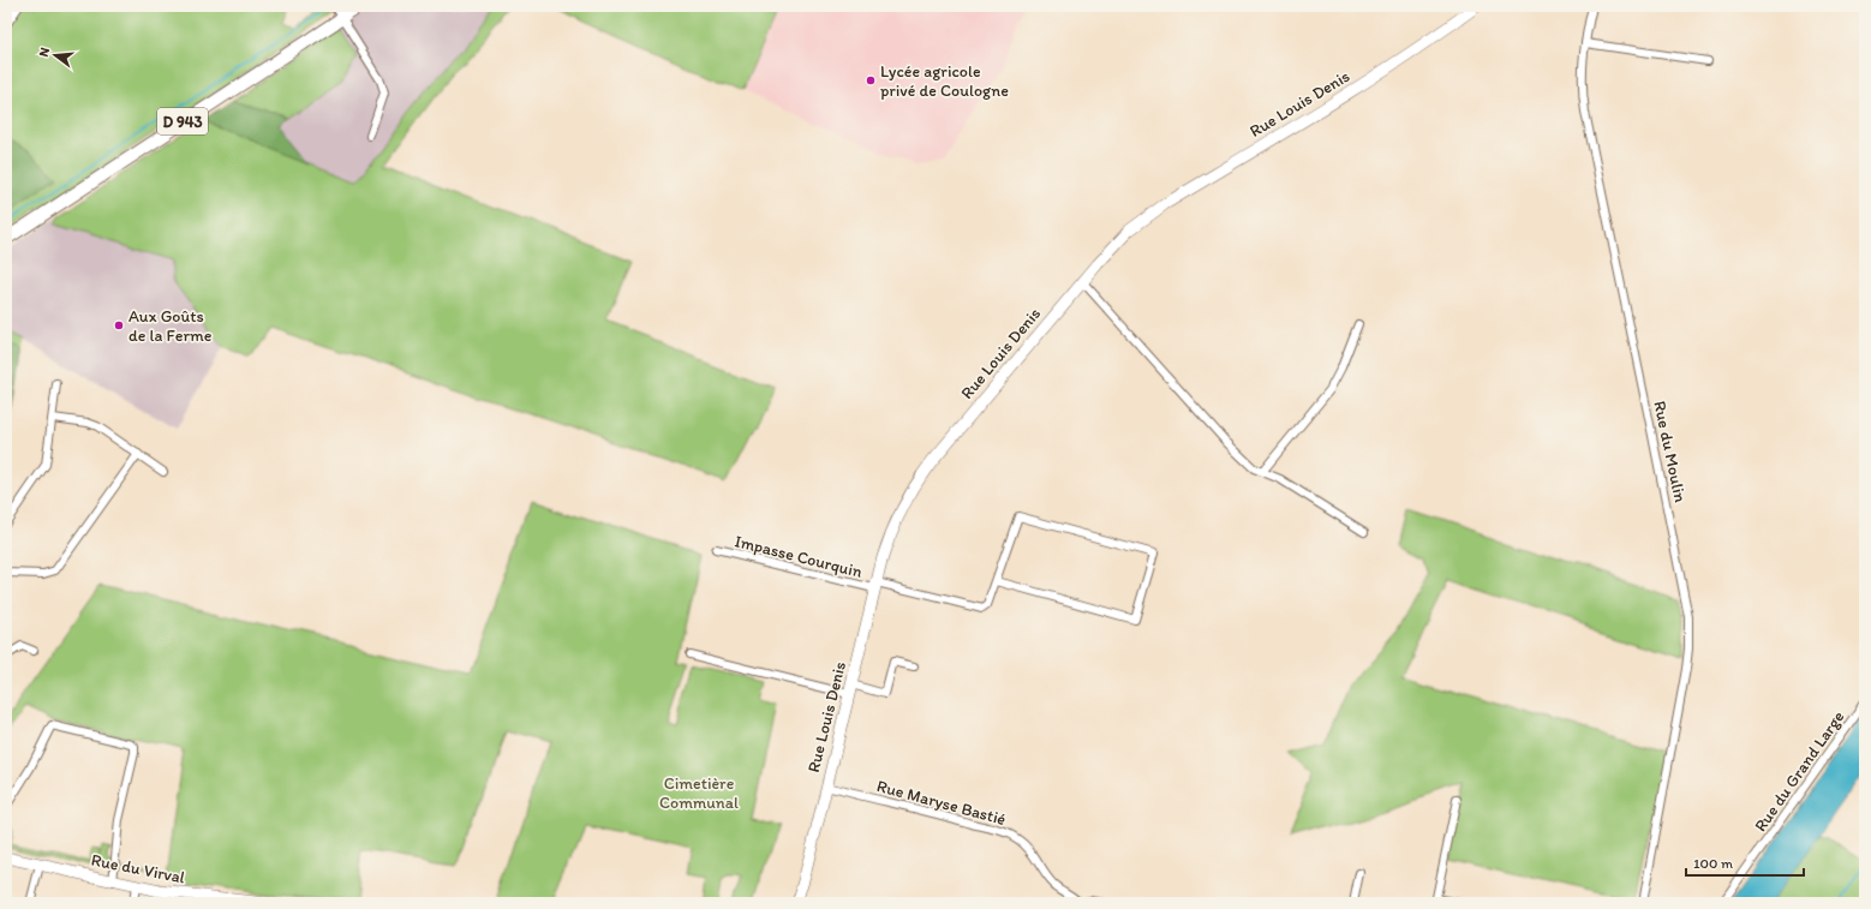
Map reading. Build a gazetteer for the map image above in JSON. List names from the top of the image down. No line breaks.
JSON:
{"streets":{"main road":["D 943"],"street":["Rue Louis Denis","Rue du Moulin","Impasse Courquin","Rue du Grand Large","Rue Maryse Bastié","Rue du Virval"]},"crossings":[["Rue Louis Denis","Impasse Courquin"],["Rue Louis Denis","Rue Maryse Bastié"]],"parks":["Cimetière Communal"],"places":["Lycée agricole privé de Coulogne","Aux Goûts de la Ferme"],"scale_bar":"100 m","north":"left"}
